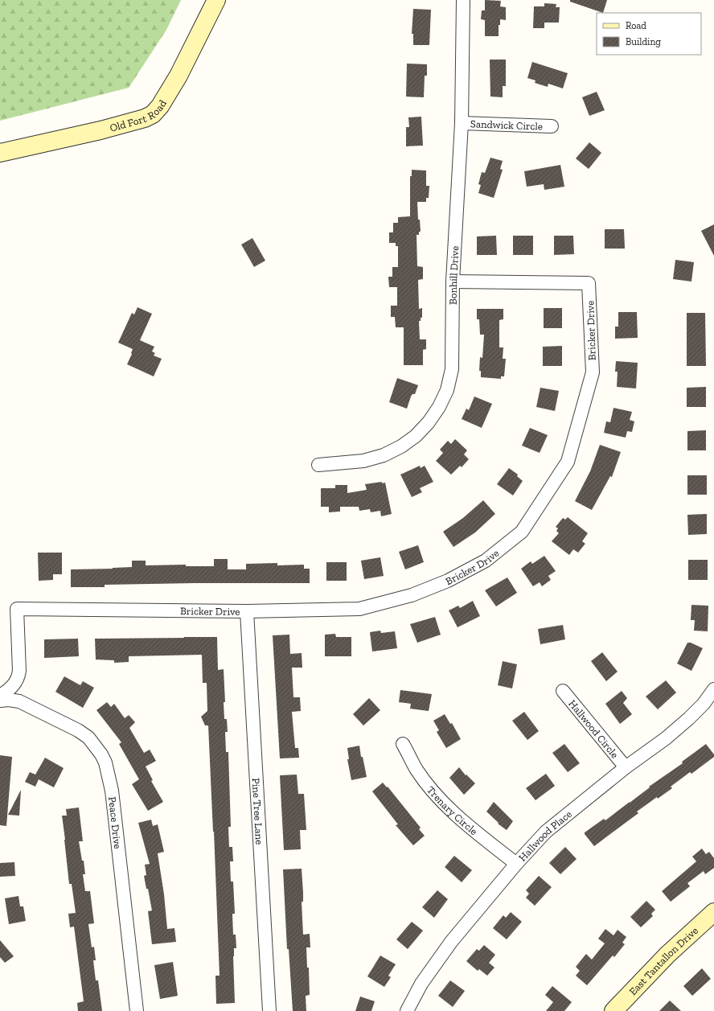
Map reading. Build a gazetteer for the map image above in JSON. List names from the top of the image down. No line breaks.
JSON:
{"streets":{"main road":["Old Fort Road","East Tantallon Drive"],"street":["Sandwick Circle","Bonhill Drive","Bricker Drive","Hallwood Circle","Trenary Circle","Pine Tree Lane","Peace Drive","Hallwood Place"]},"crossings":[["Sandwick Circle","Bonhill Drive"],["Bonhill Drive","Bricker Drive"],["Bricker Drive","Pine Tree Lane"],["Hallwood Circle","Hallwood Place"],["Trenary Circle","Hallwood Place"]],"legend":["Road","Building"]}
